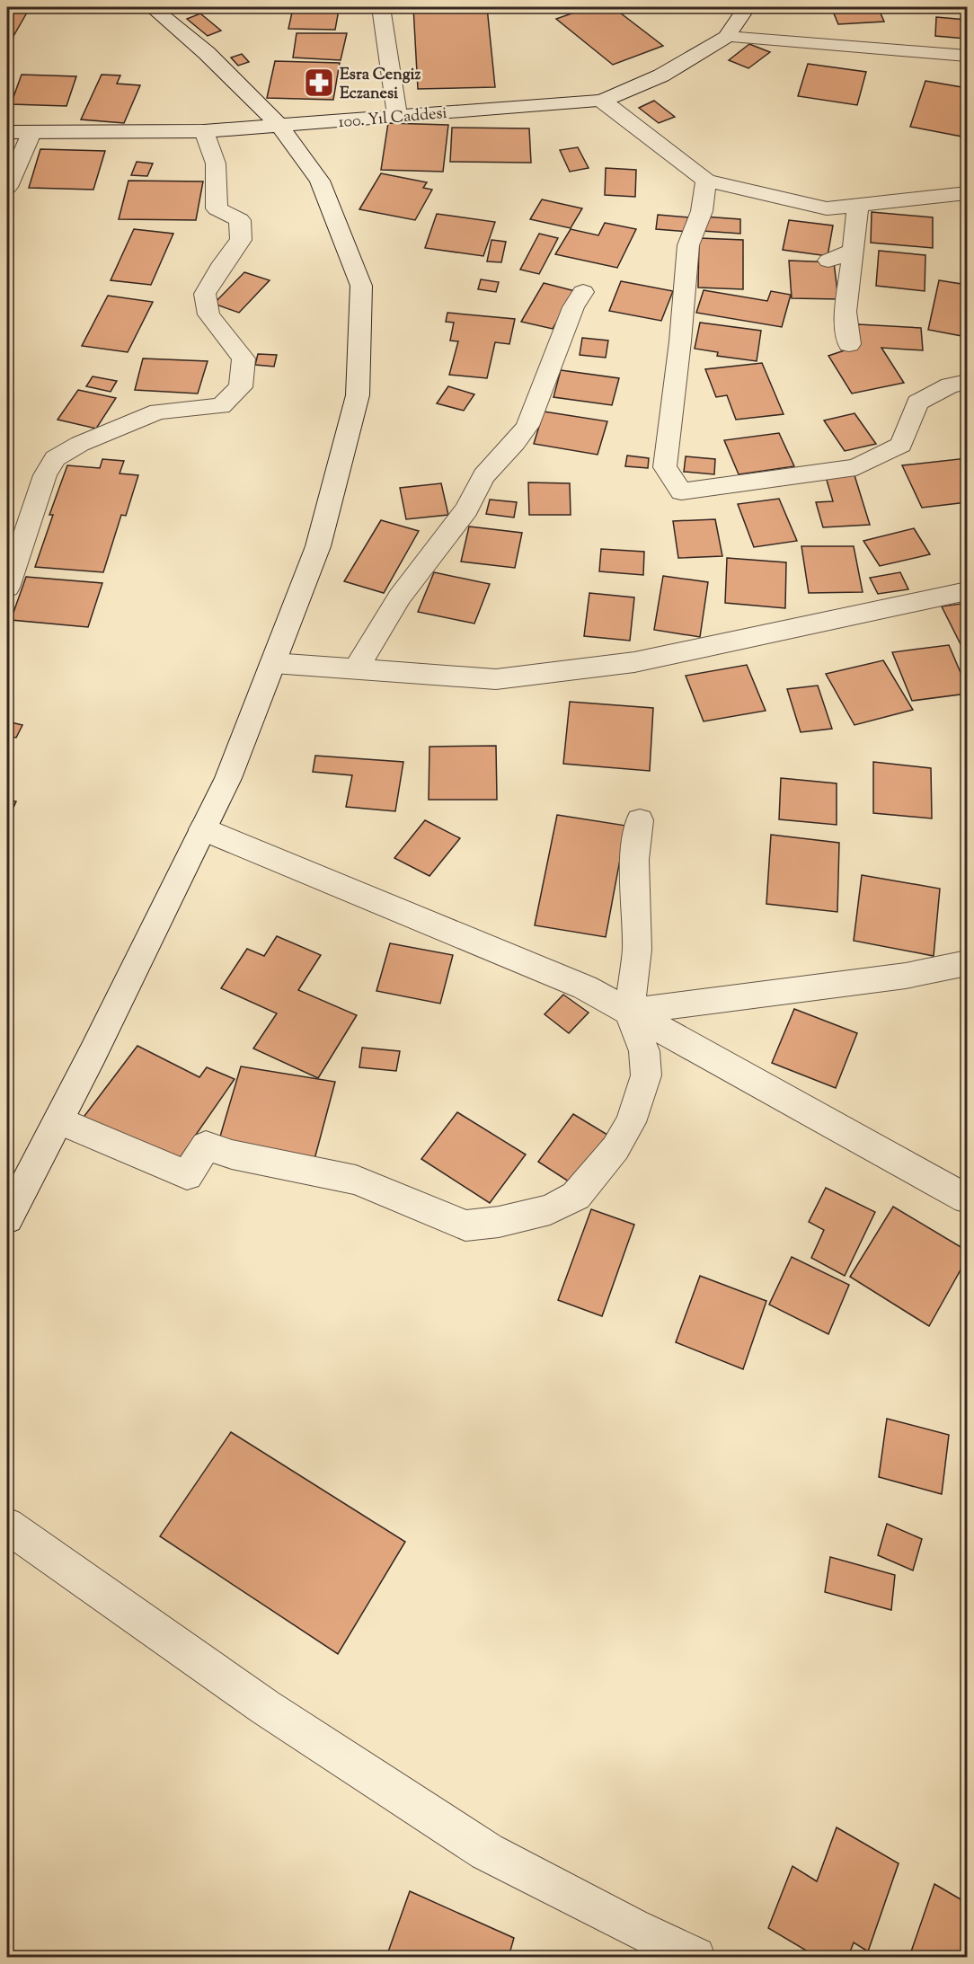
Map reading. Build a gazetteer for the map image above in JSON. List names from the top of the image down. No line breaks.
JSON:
{"streets":{"street":["100. Yıl Caddesi"]},"places":{"pharmacy":["Esra Cengiz Eczanesi"]}}
